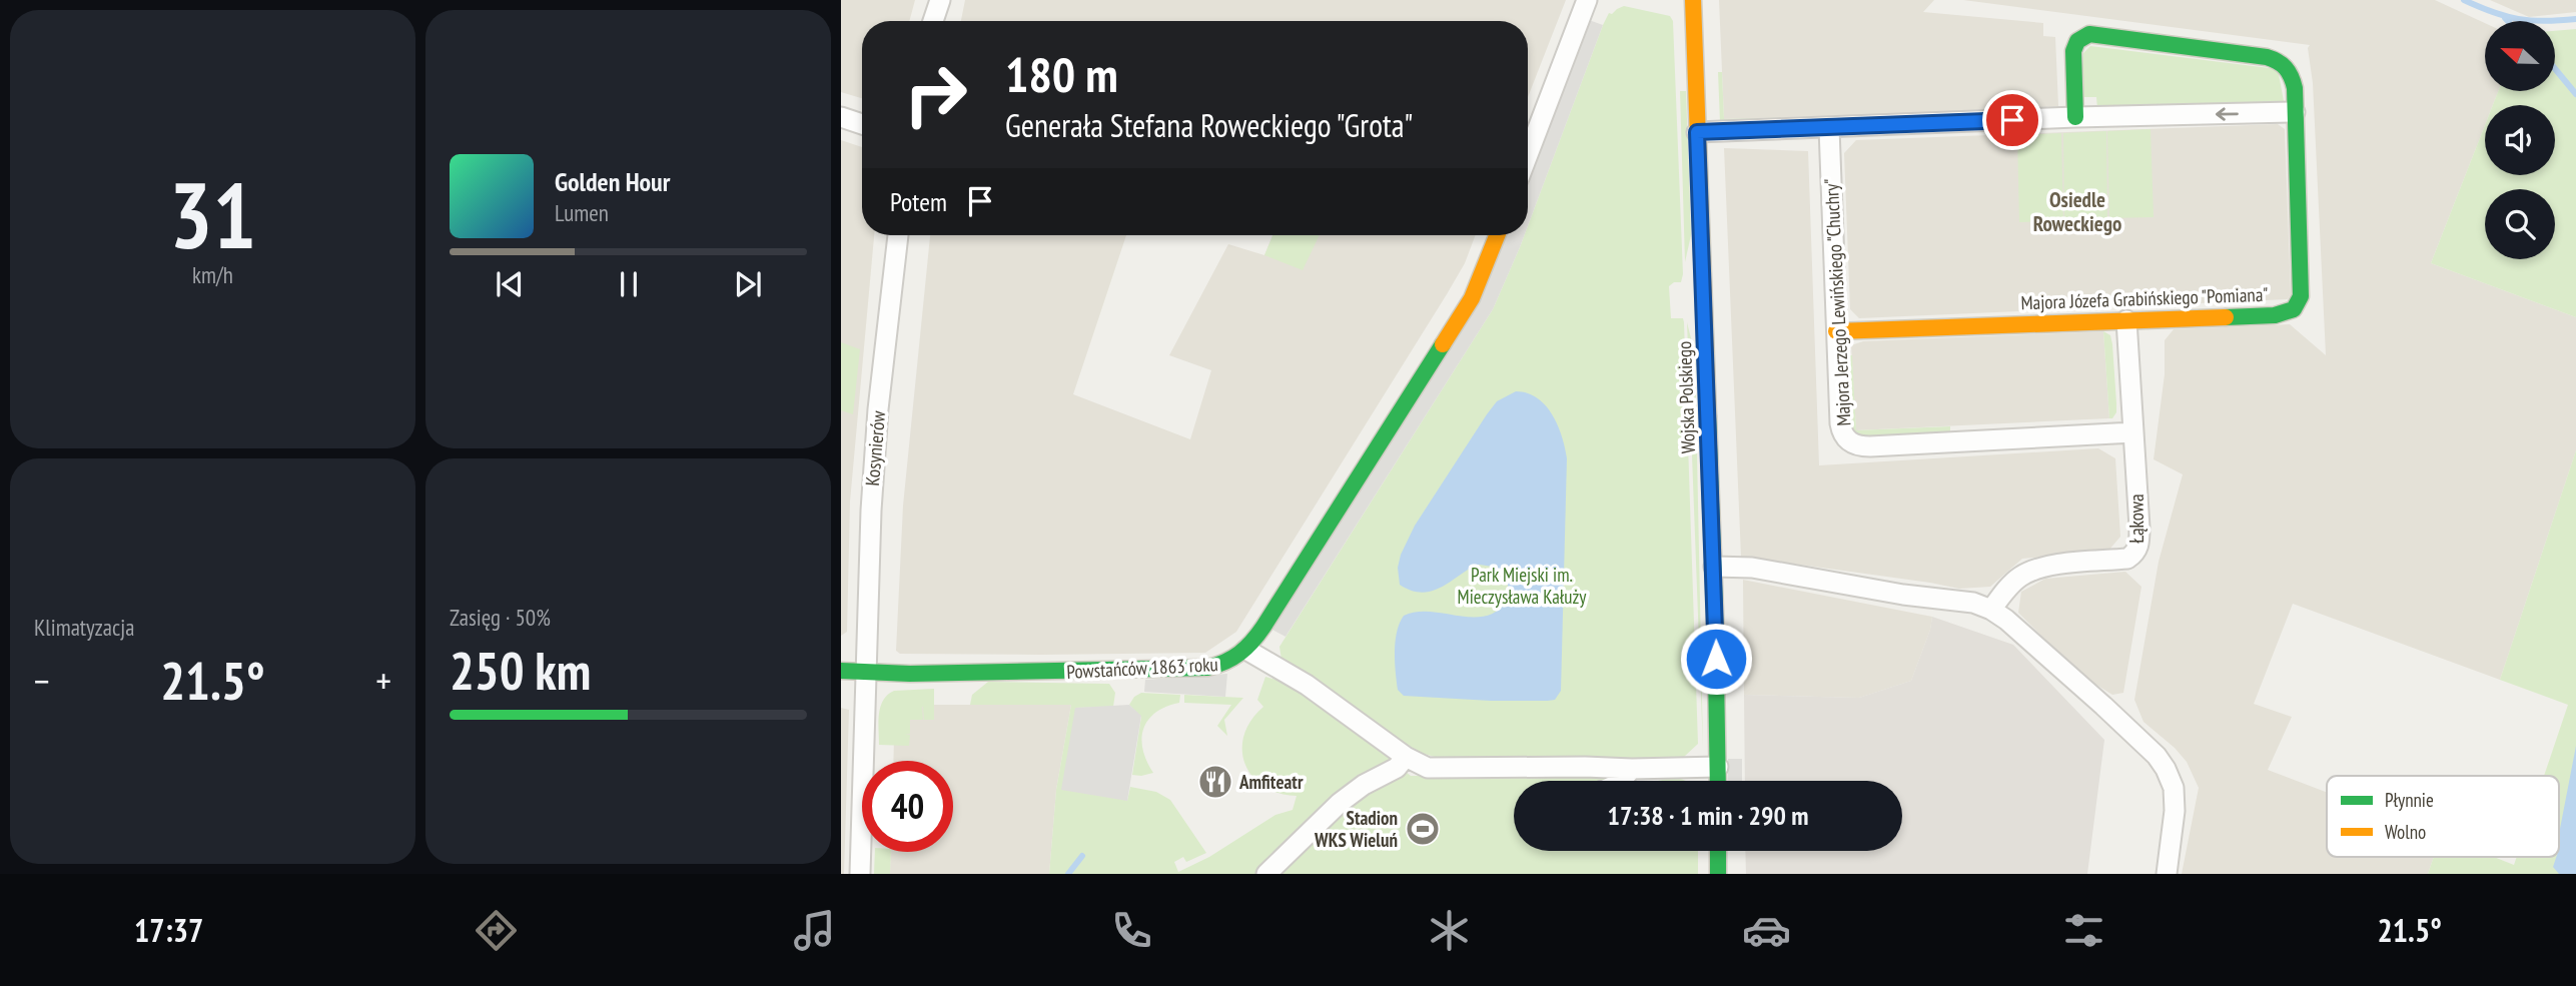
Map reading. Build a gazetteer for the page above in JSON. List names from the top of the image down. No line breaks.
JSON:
{"streets":{"street":["Majora Józefa Grabińskiego \"Pomiana\"","Majora Jerzego Lewińskiego \"Chuchry\"","Wojska Polskiego","Kosynierów","Łąkowa","Powstańców 1863 roku"]},"crossings":[["Majora Józefa Grabińskiego \"Pomiana\"","Majora Jerzego Lewińskiego \"Chuchry\""],["Majora Józefa Grabińskiego \"Pomiana\"","Łąkowa"],["Majora Jerzego Lewińskiego \"Chuchry\"","Łąkowa"],["Kosynierów","Powstańców 1863 roku"]],"districts":["Osiedle Roweckiego"],"parks":["Park Miejski im. Mieczysława Kałuży"],"places":{"restaurant":["Amfiteatr"],"sports":["Stadion WKS Wieluń"]},"legend":["Płynnie","Wolno"],"north":"left","page":{"tile":[["31","km/h"],"Klimatyzacja",["Zasięg · 50%","250 km"]],"turn":["180 m","Generała Stefana Roweckiego \"Grota\""],"song":["Golden Hour","Lumen"],"then":"Potem","heat":["−","21.5°","+"],"limit":"40","trip":"17:38 · 1 min · 290 m","tabs":["17:37","21.5°"]}}
